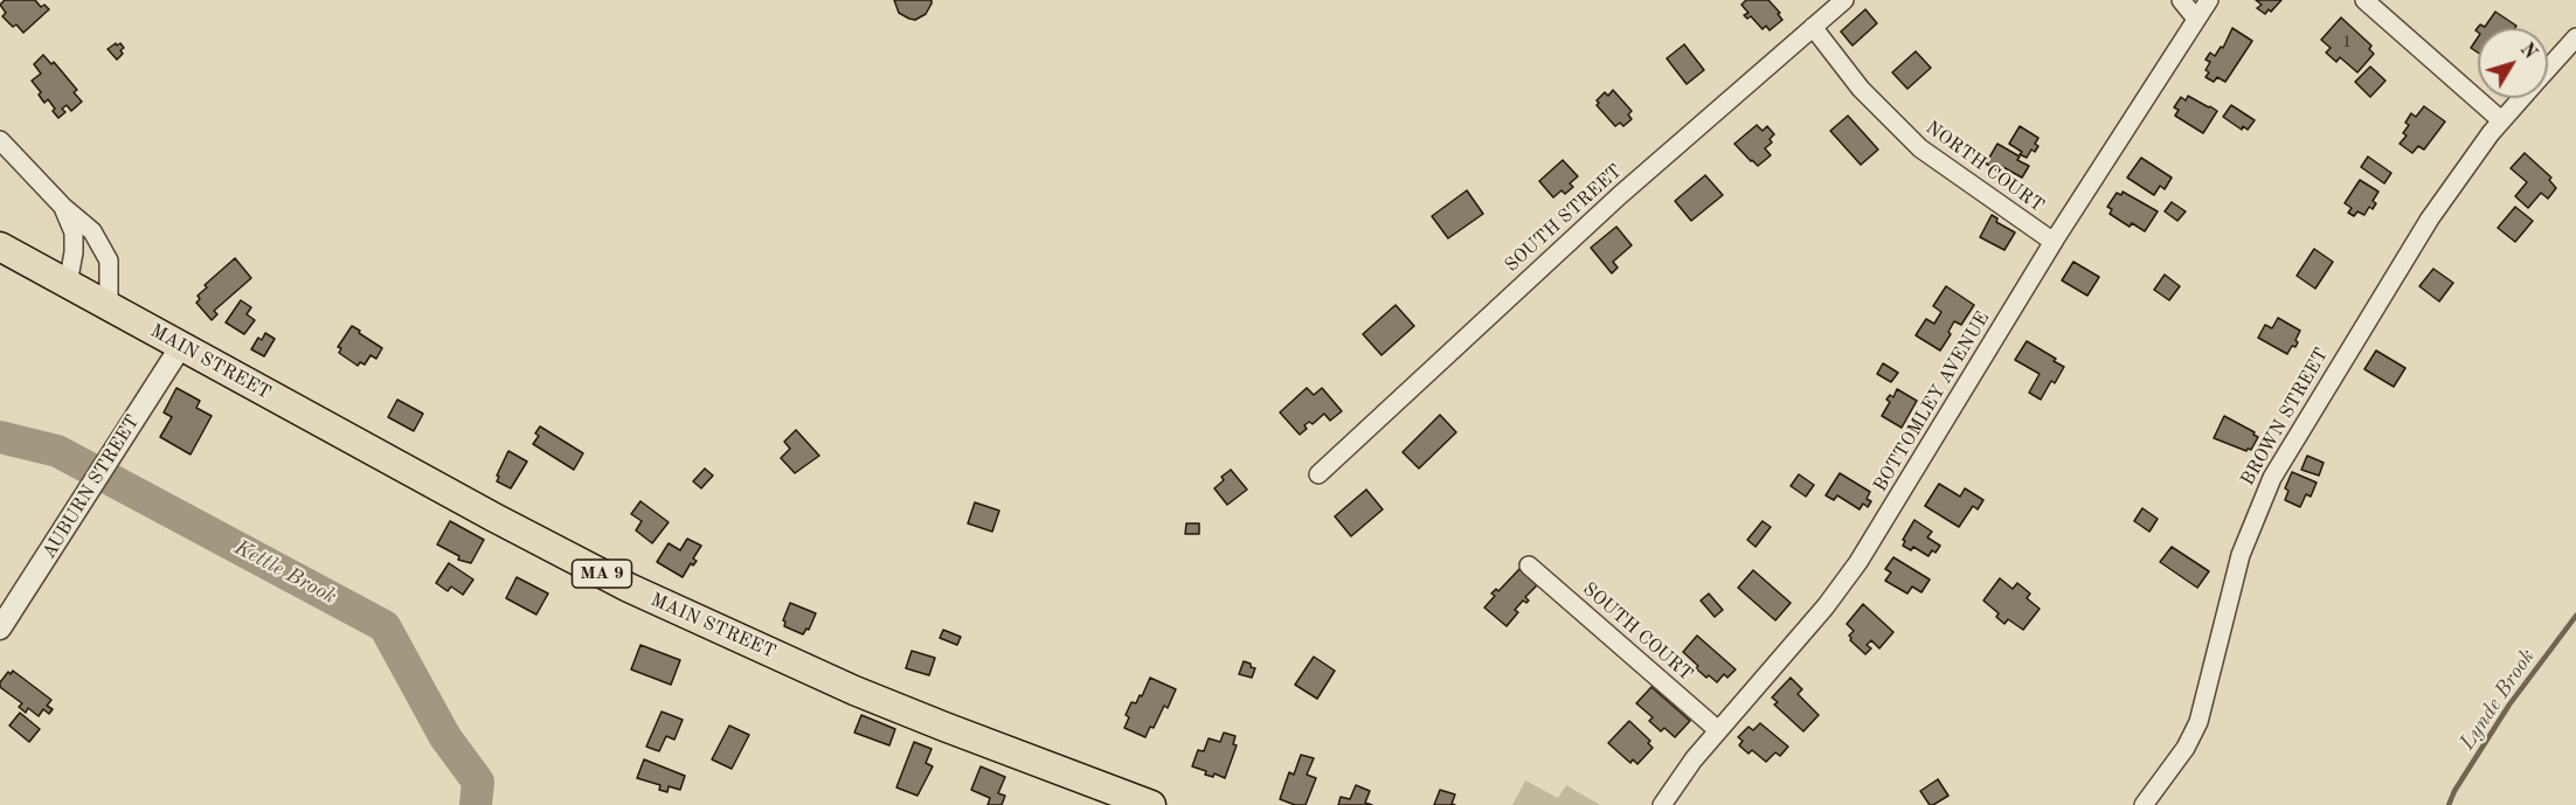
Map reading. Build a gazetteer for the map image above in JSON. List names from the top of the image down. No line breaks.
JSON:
{"streets":{"highway":["MAIN STREET","MA 9"],"street":["NORTH COURT","SOUTH STREET","BOTTOMLEY AVENUE","BROWN STREET","AUBURN STREET","SOUTH COURT"]},"crossings":[["NORTH COURT","SOUTH STREET"],["NORTH COURT","BOTTOMLEY AVENUE"],["MAIN STREET","AUBURN STREET"],["BOTTOMLEY AVENUE","SOUTH COURT"]],"water":["Kettle Brook","Lynde Brook"],"house_numbers":["1"],"north":"top right"}
